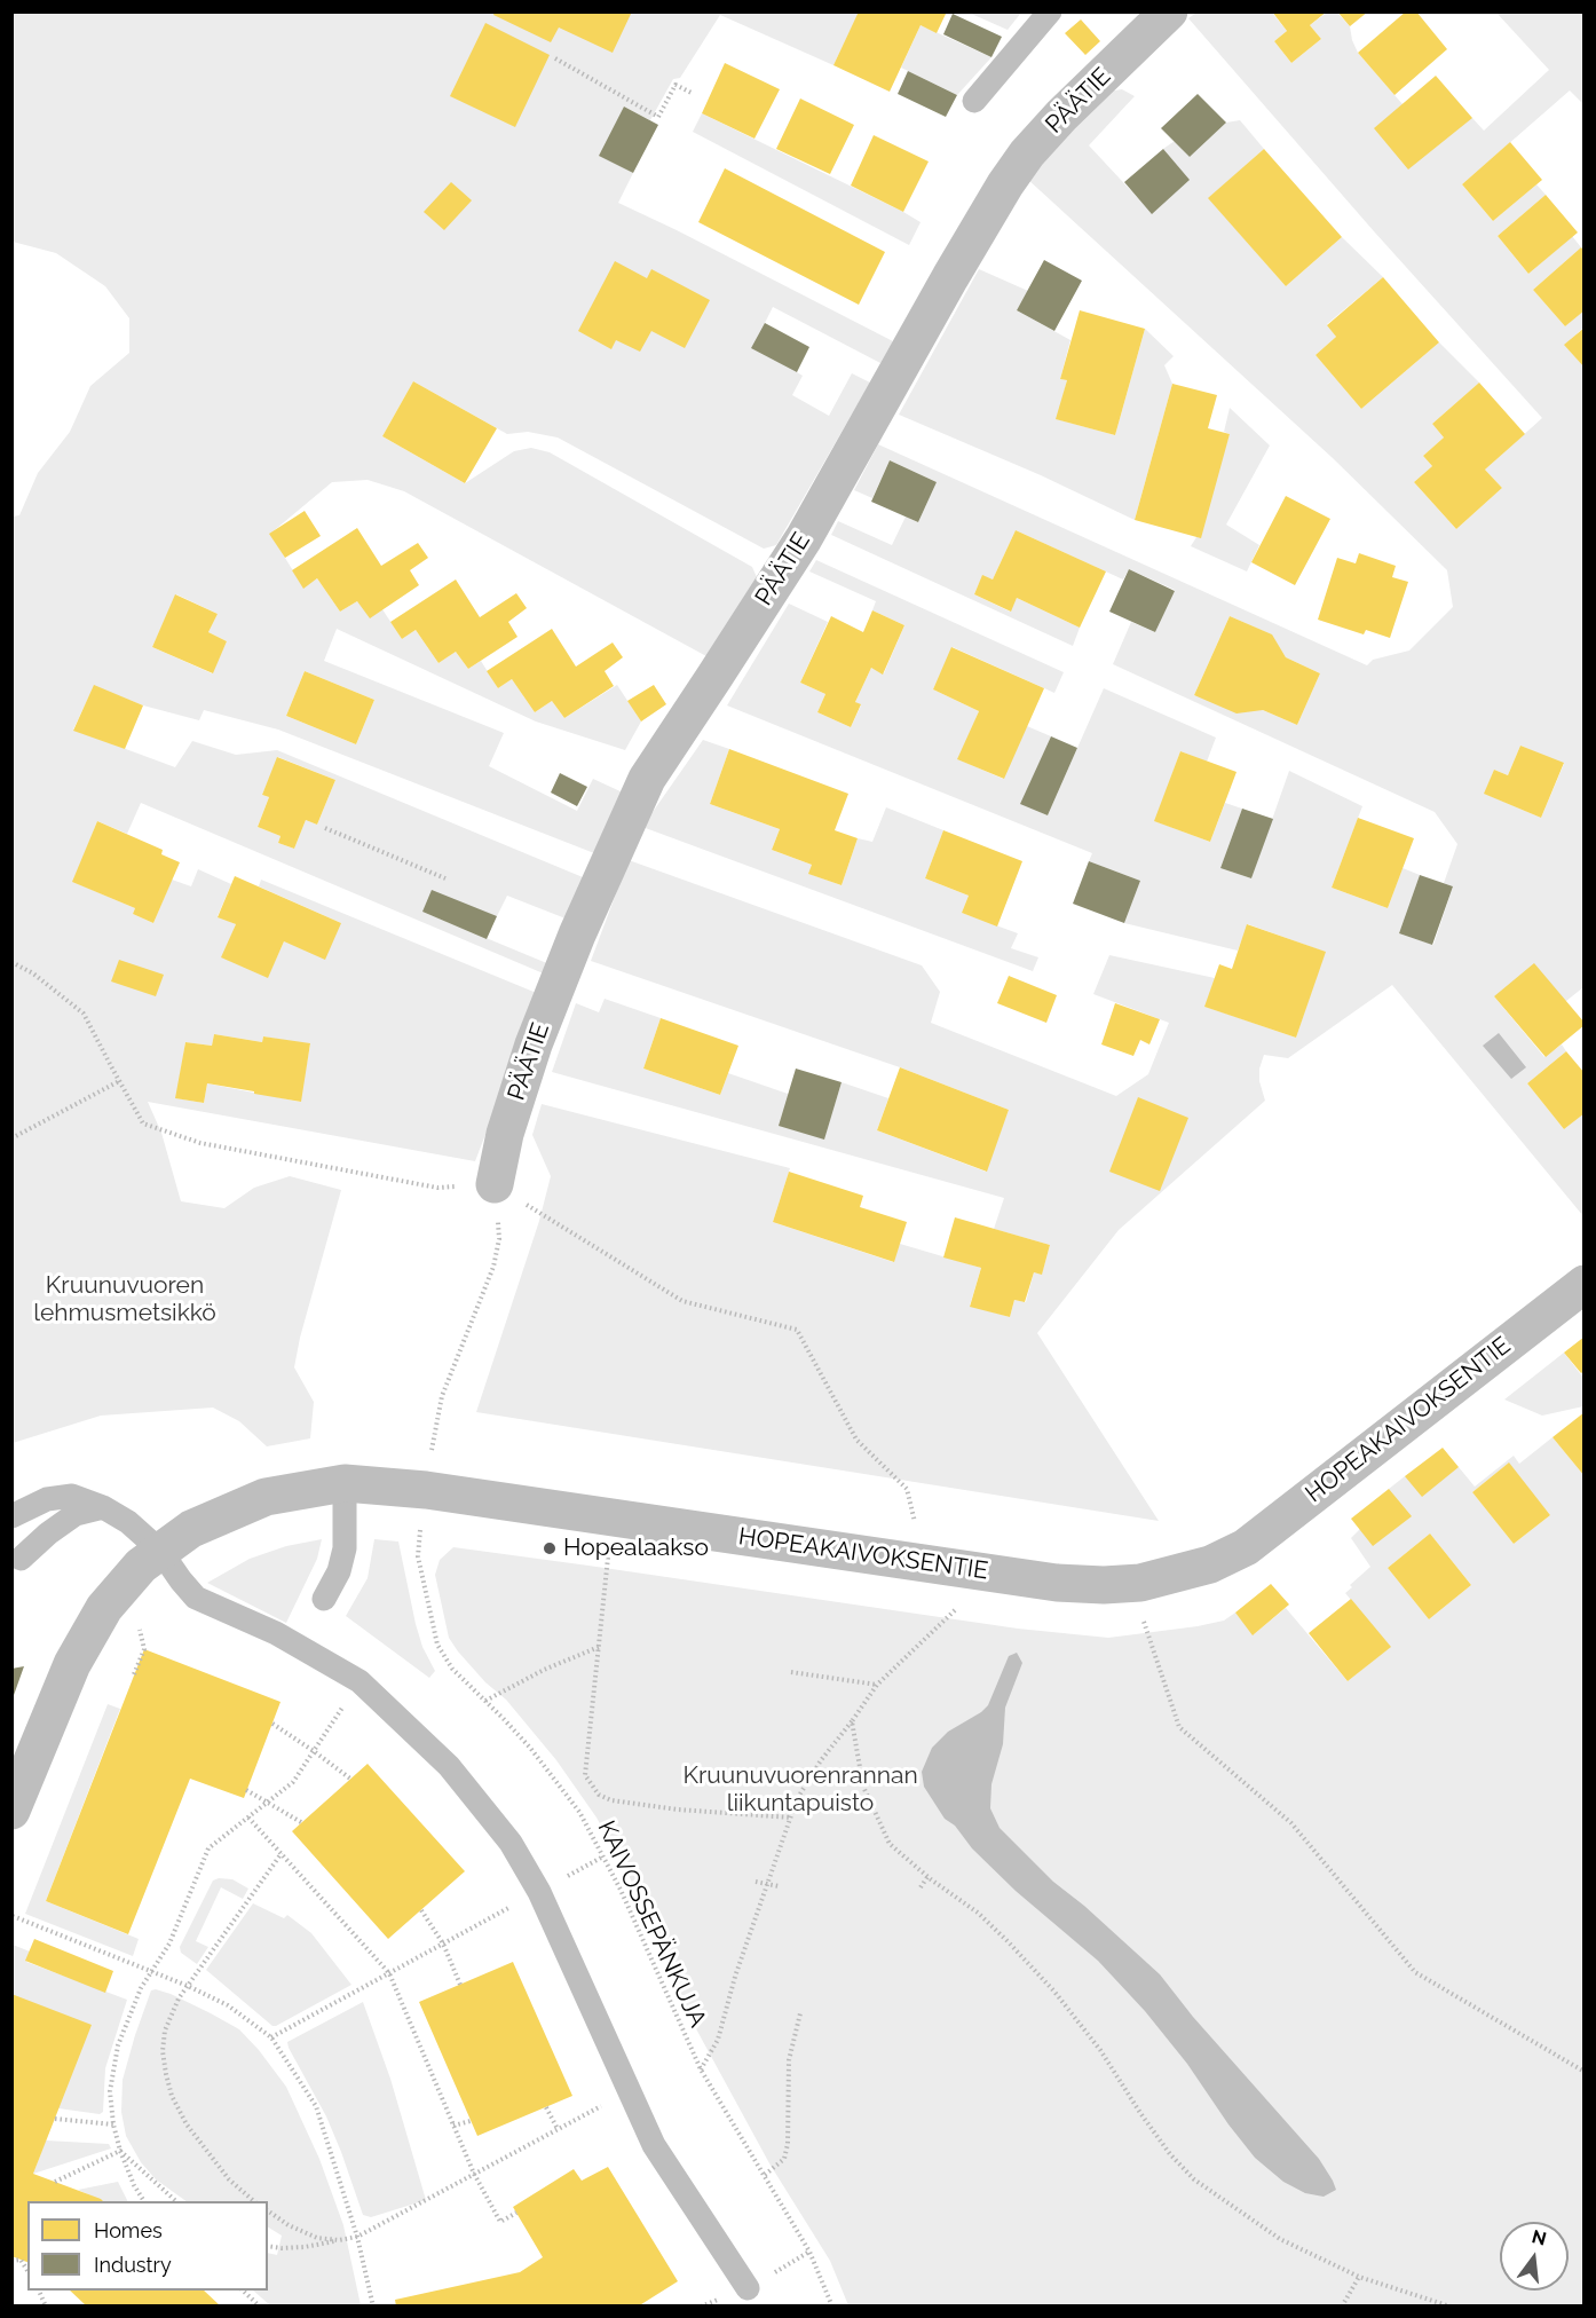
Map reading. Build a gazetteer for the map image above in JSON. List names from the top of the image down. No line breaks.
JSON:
{"streets":{"street":["PÄÄTIE","HOPEAKAIVOKSENTIE"],"path":["KAIVOSSEPÄNKUJA"]},"parks":["Kruunuvuoren lehmusmetsikkö","Kruunuvuorenrannan liikuntapuisto"],"places":["Hopealaakso"],"legend":["Homes","Industry"],"north":"top"}
